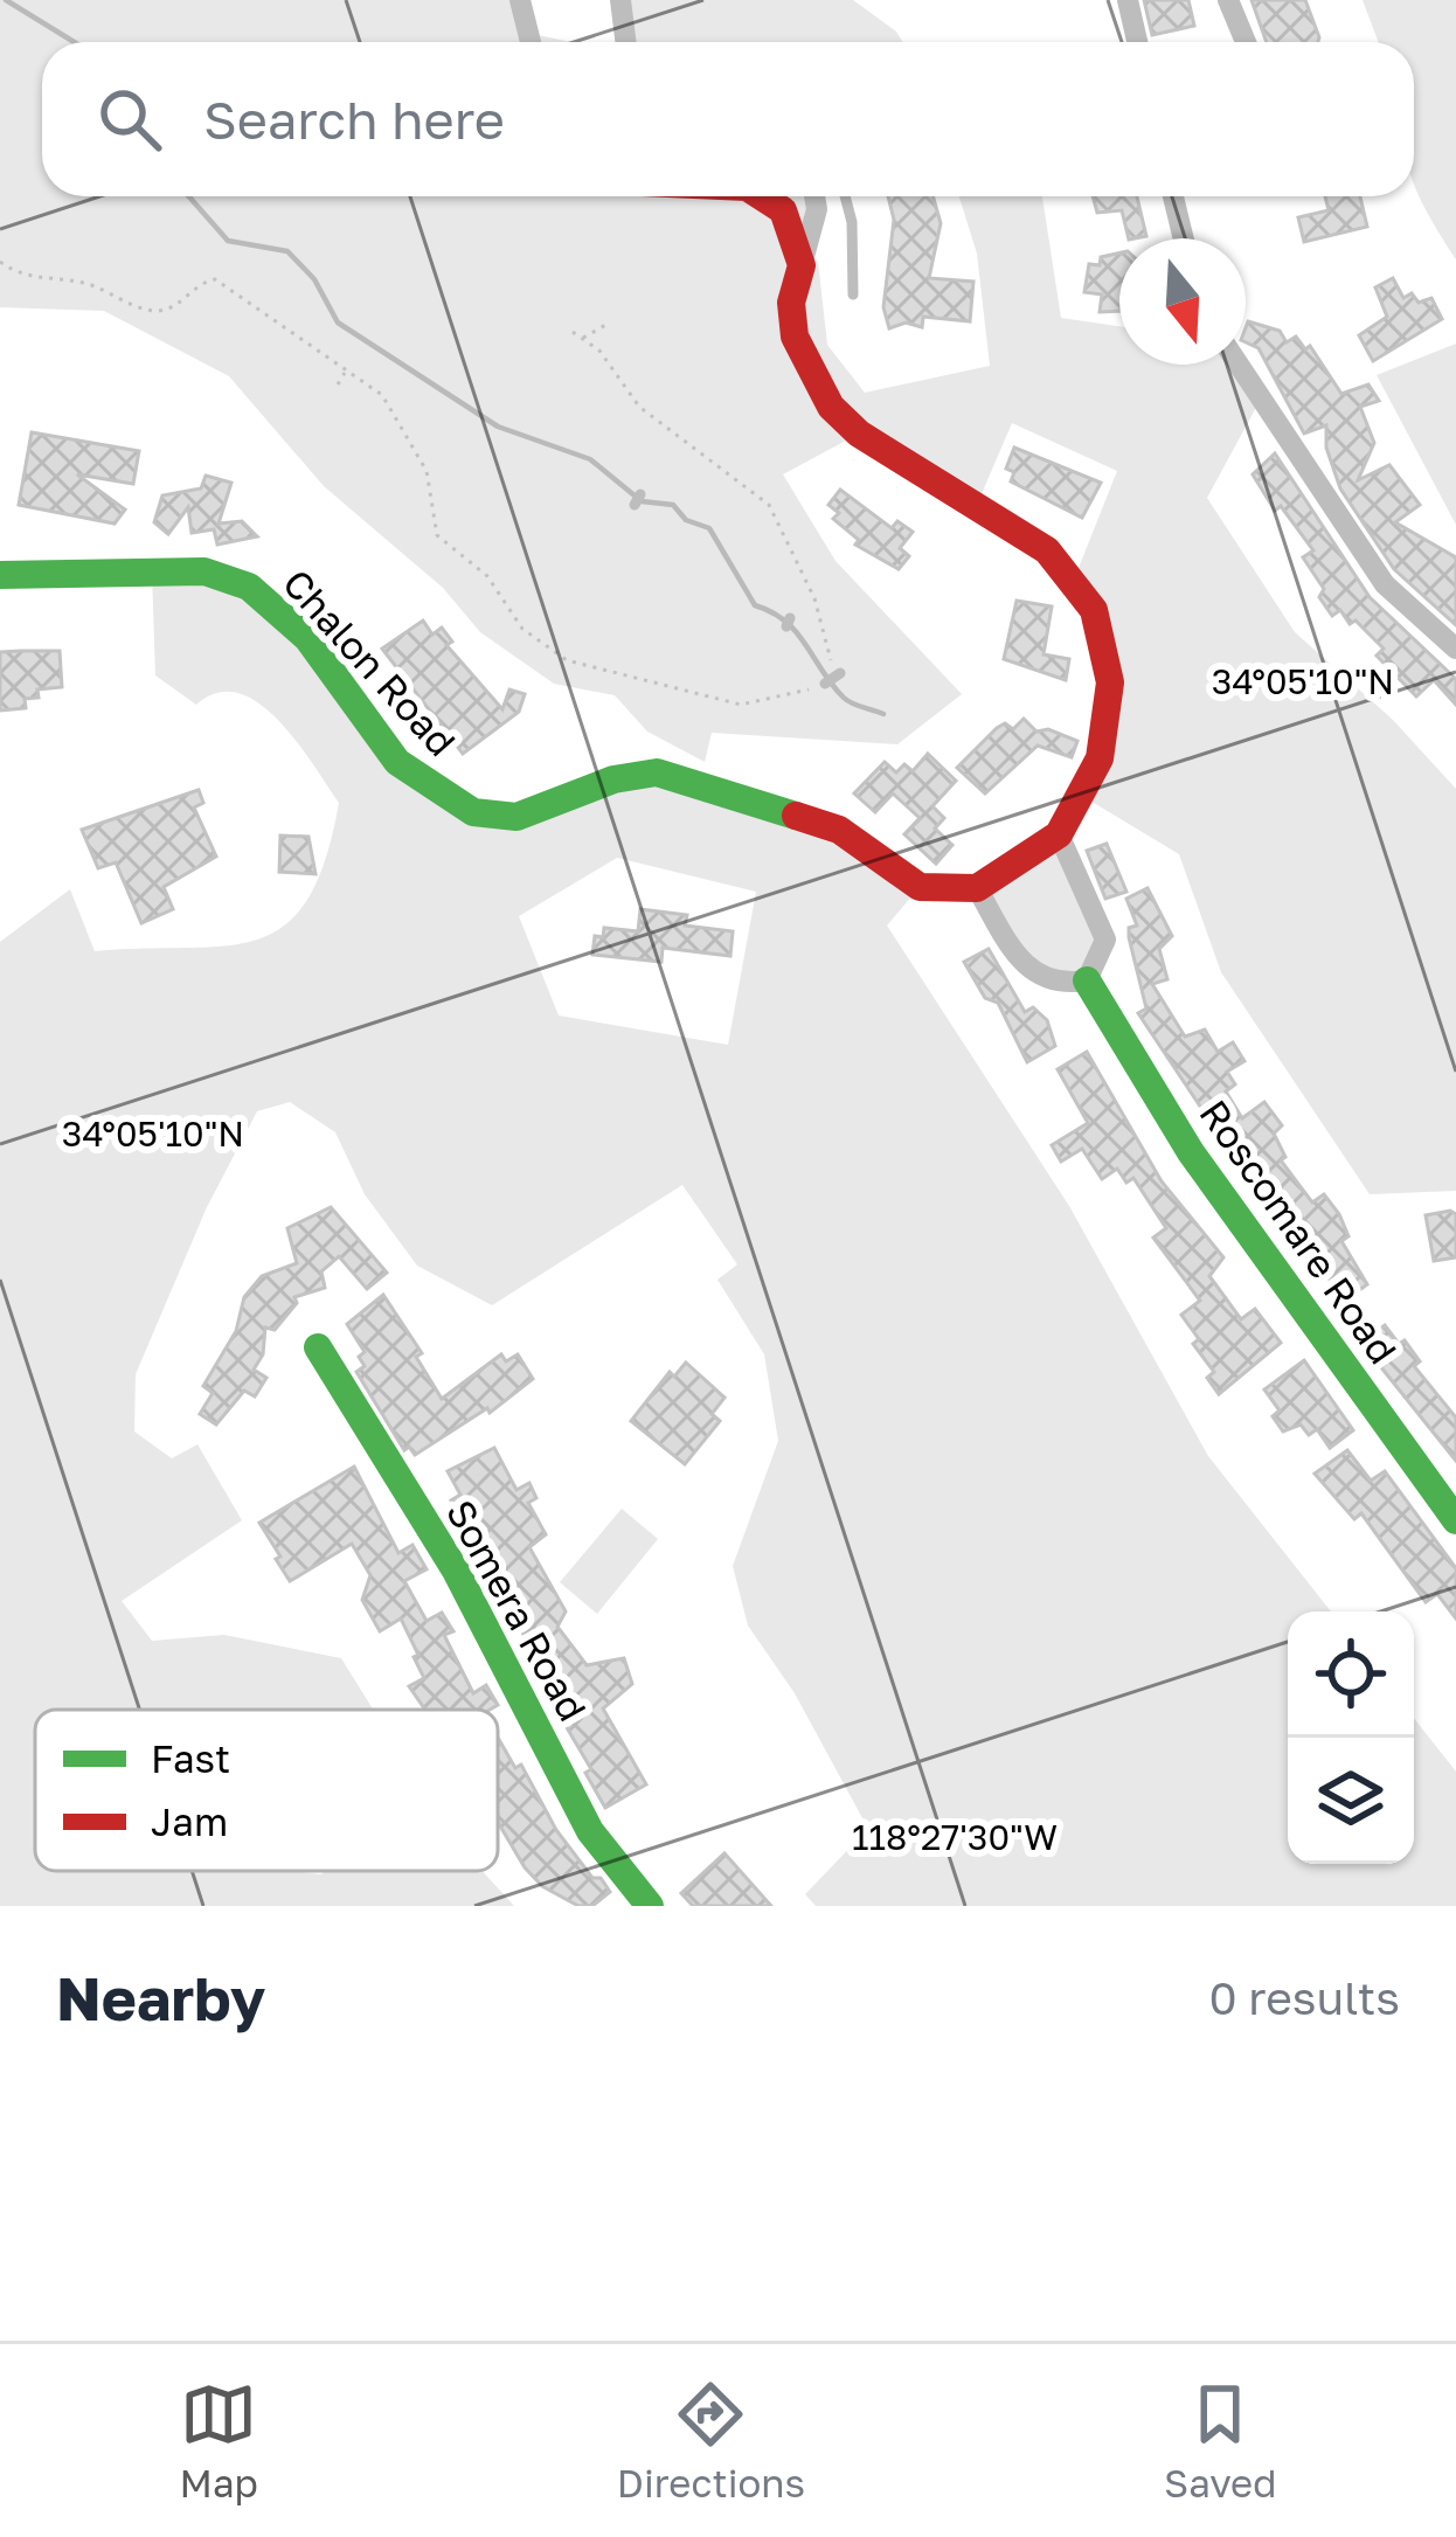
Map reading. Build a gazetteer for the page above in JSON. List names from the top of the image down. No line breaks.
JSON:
{"streets":{"street":["Chalon Road","Roscomare Road","Somera Road"]},"legend":["Fast","Jam"],"north":"bottom","page":{"search":"Search here","heading":["Nearby","0 results"],"nav":["Map","Directions","Saved"]},"coordinates":["34°05'10\"N","118°27'30\"W"]}
